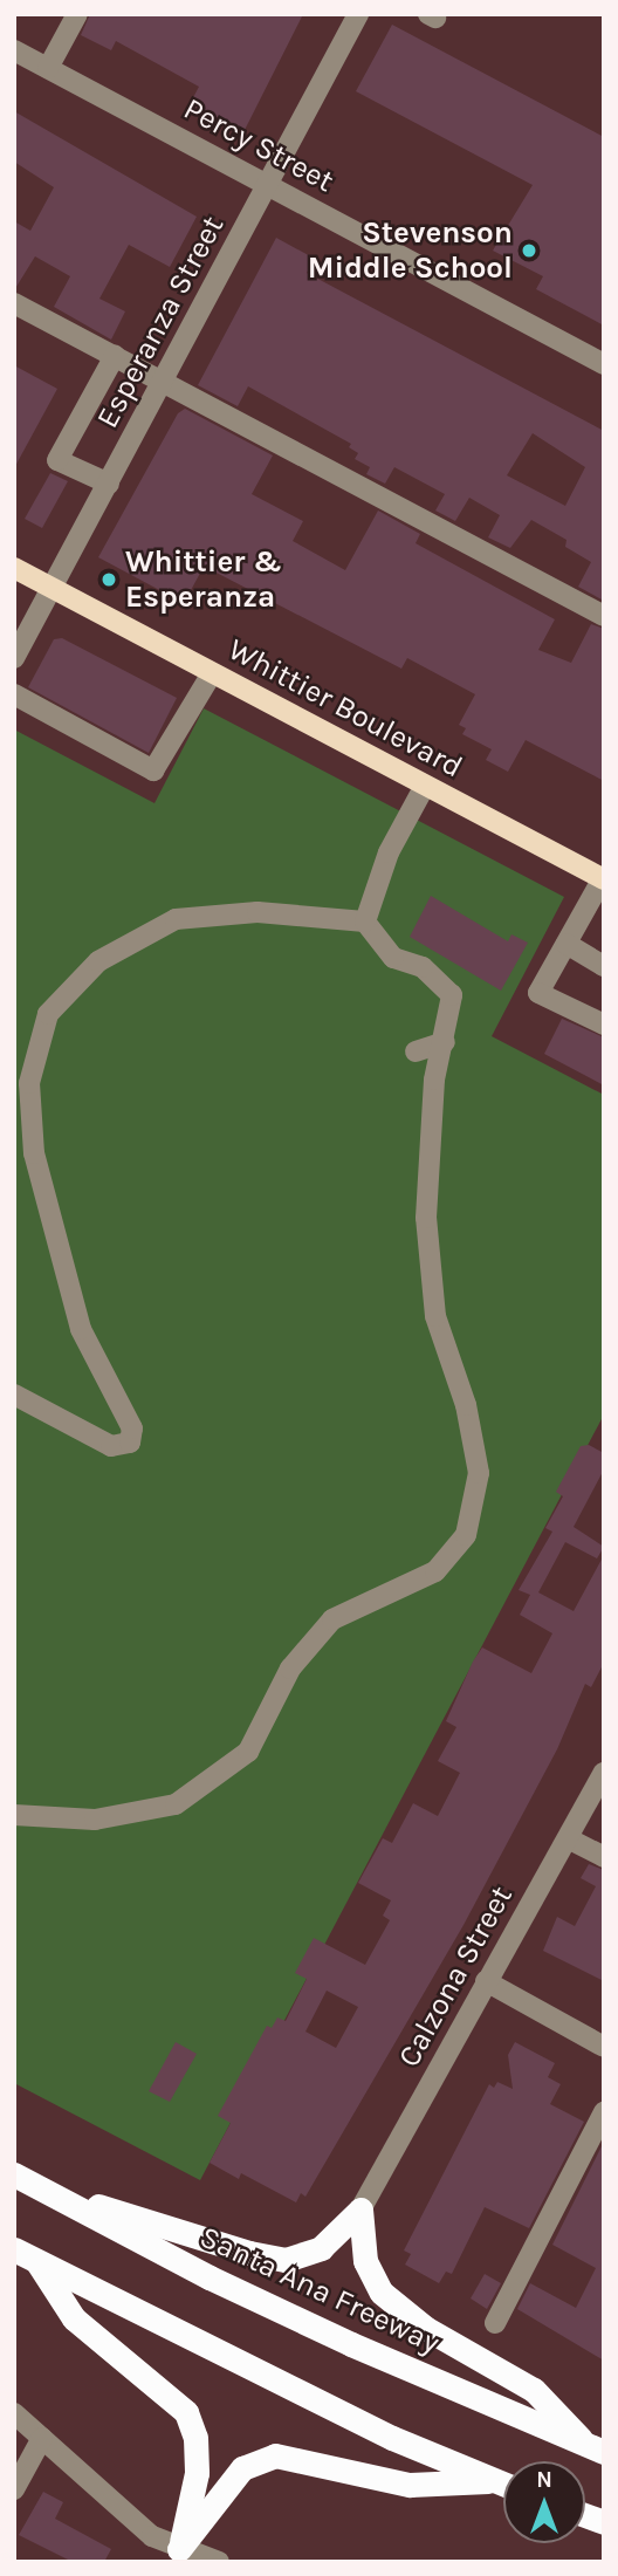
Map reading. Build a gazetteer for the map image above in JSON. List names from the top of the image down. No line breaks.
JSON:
{"streets":{"highway":["Santa Ana Freeway"],"main road":["Whittier Boulevard"],"street":["Percy Street","Esperanza Street","Calzona Street"]},"crossings":[["Percy Street","Esperanza Street"],["Esperanza Street","Whittier Boulevard"]],"places":["Stevenson Middle School","Whittier & Esperanza"],"north":"top"}
